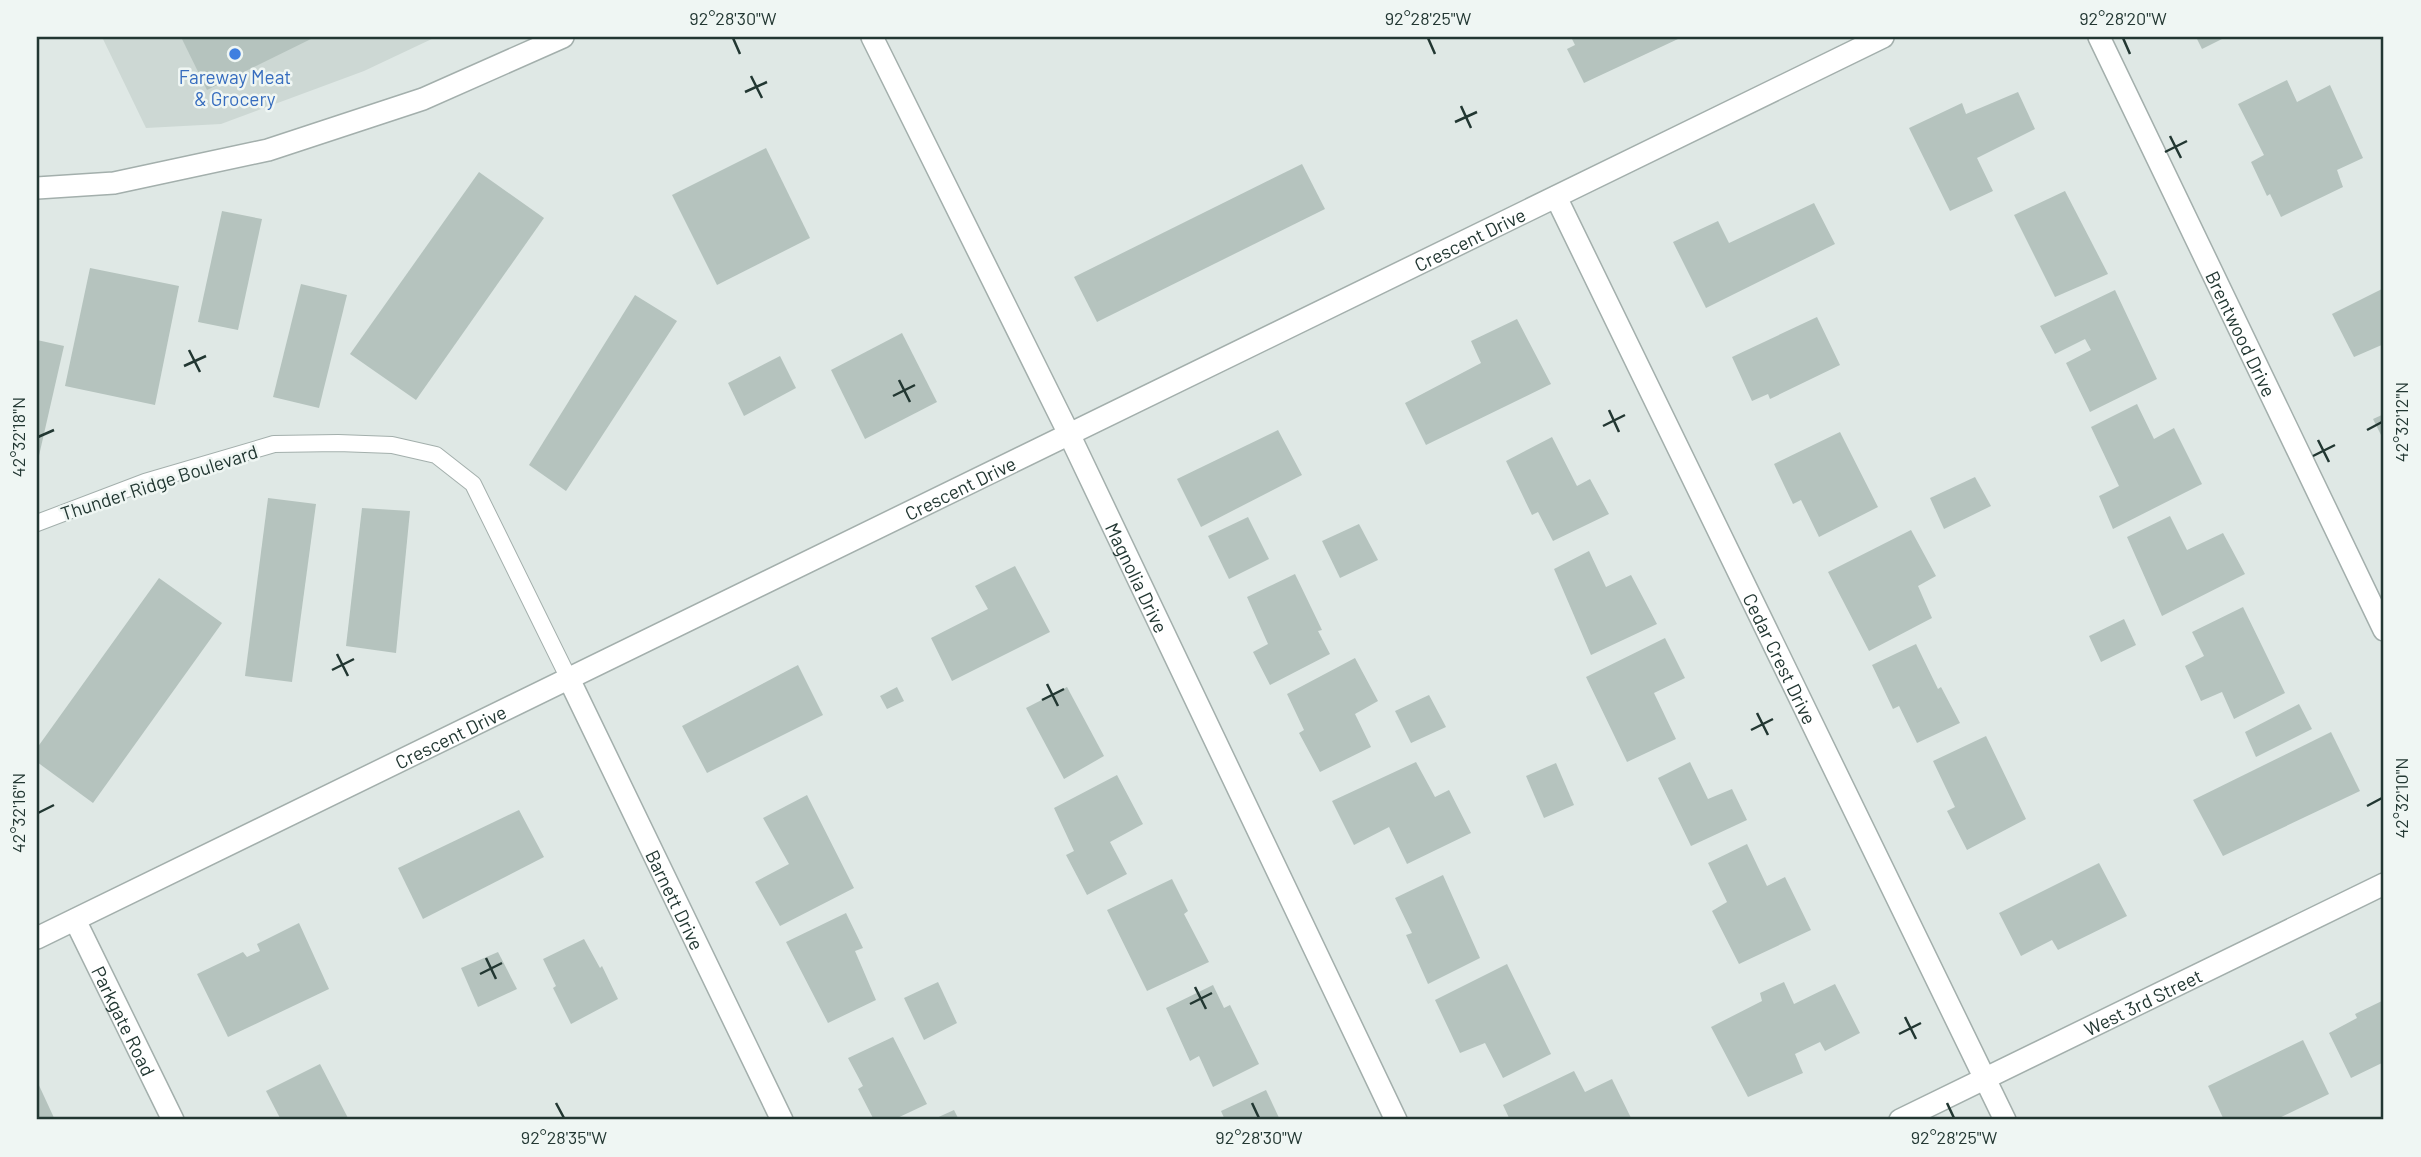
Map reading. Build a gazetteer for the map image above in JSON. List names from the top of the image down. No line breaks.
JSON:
{"streets":{"street":["Crescent Drive","Brentwood Drive","Magnolia Drive","Cedar Crest Drive","Barnett Drive","West 3rd Street","Parkgate Road"],"lane":["Thunder Ridge Boulevard"]},"crossings":[["Crescent Drive","Thunder Ridge Boulevard"],["Crescent Drive","Magnolia Drive"],["Crescent Drive","Cedar Crest Drive"],["Crescent Drive","Barnett Drive"],["Crescent Drive","Parkgate Road"],["Thunder Ridge Boulevard","Barnett Drive"],["Cedar Crest Drive","West 3rd Street"]],"places":["Fareway Meat & Grocery"],"coordinates":["92°28'30\"W","92°28'25\"W","92°28'20\"W","42°32'12\"N","42°32'18\"N","42°32'10\"N","42°32'16\"N","92°28'35\"W"]}
